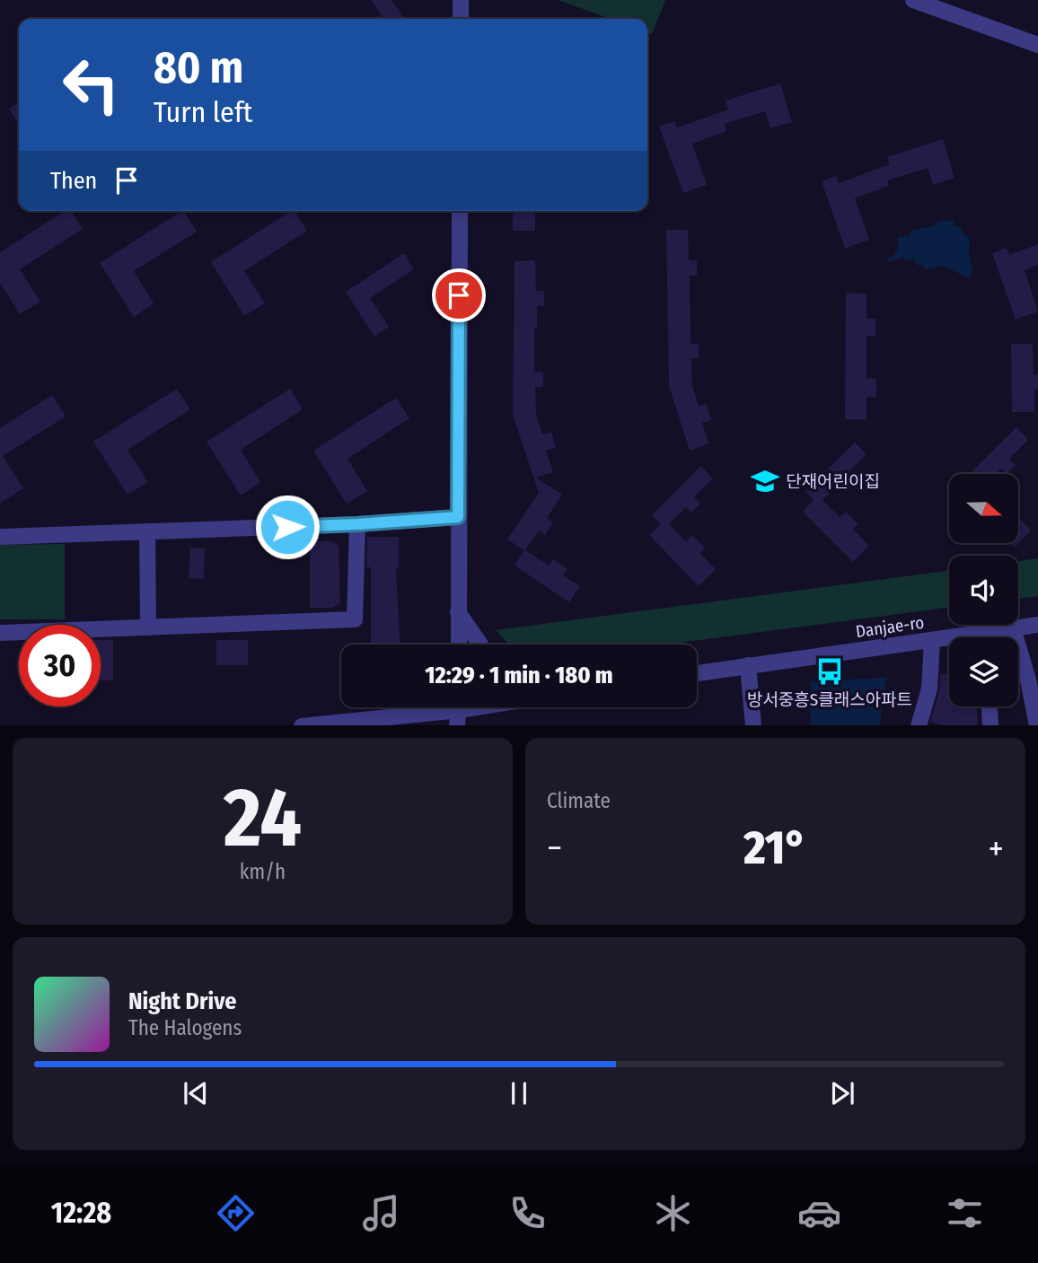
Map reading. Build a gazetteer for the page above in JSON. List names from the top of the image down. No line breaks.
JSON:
{"streets":{"street":["Danjae-ro"]},"places":{"school or university":["단재어린이집"],"bus stop":["방서중흥S클래스아파트"]},"north":"right","page":{"turn":["80 m","Turn left"],"then":"Then","limit":"30","trip":"12:29 · 1 min · 180 m","tile":[["24","km/h"],"Climate"],"heat":["−","21°","+"],"song":["Night Drive","The Halogens"],"tabs":"12:28"}}
